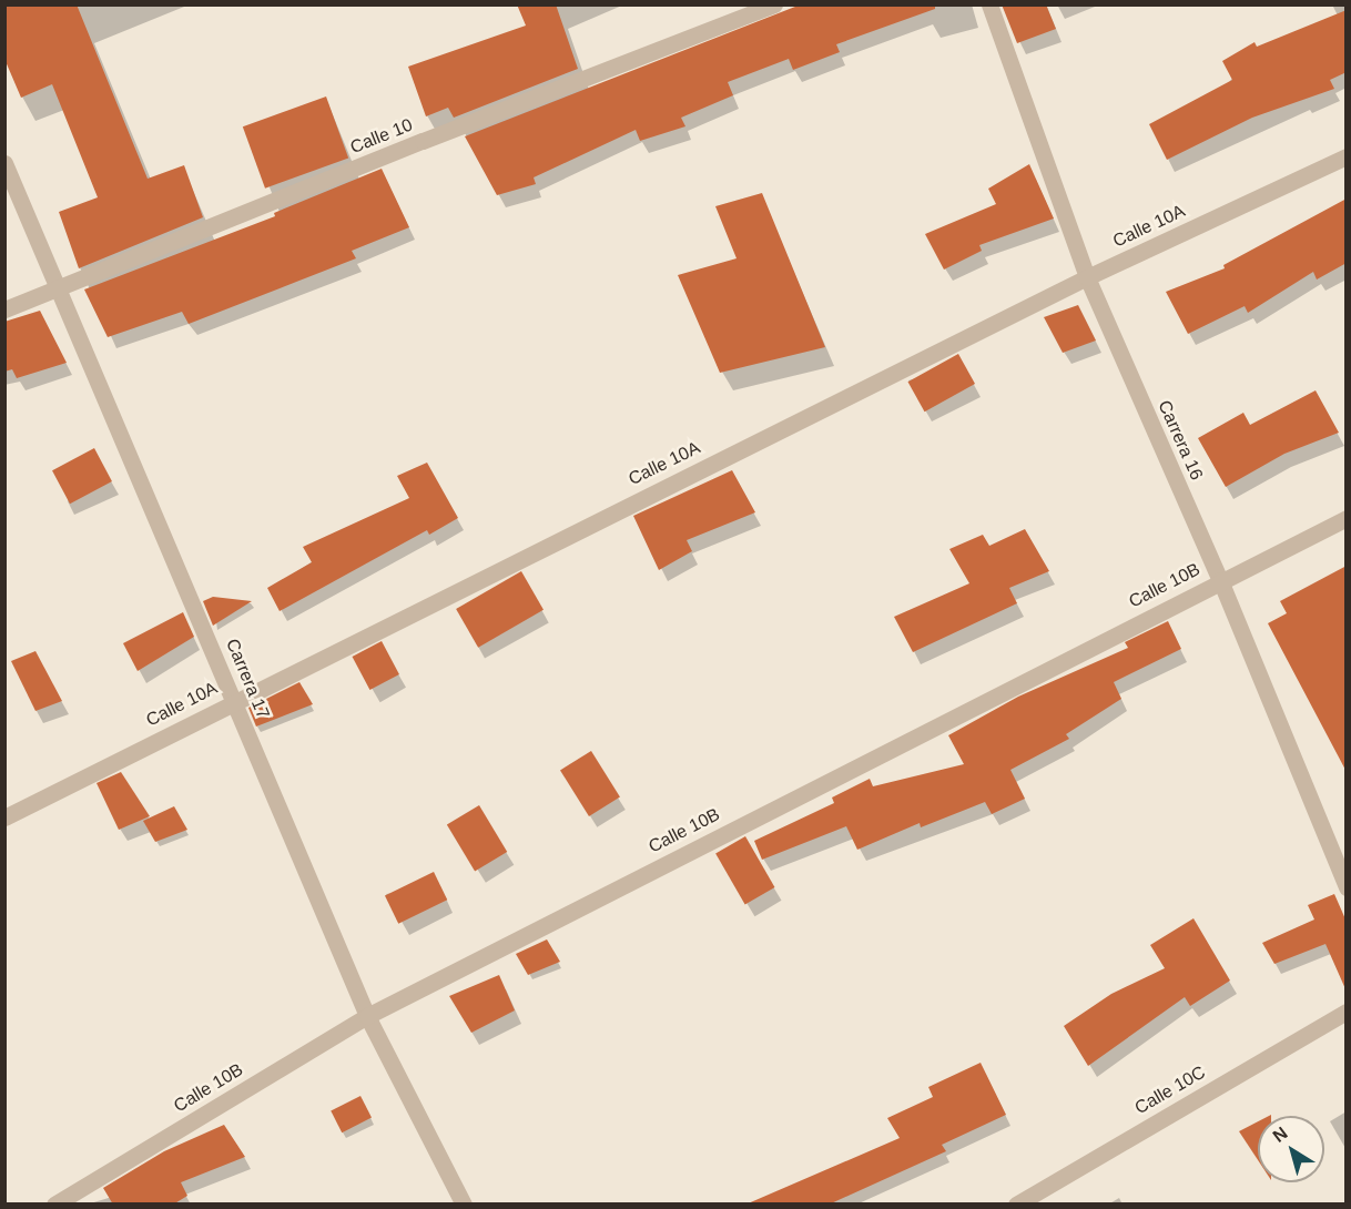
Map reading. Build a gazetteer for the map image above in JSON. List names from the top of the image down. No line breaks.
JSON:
{"streets":{"street":["Calle 10","Calle 10A","Carrera 16","Calle 10B","Carrera 17","Calle 10C"]},"crossings":[["Calle 10","Carrera 17"],["Calle 10A","Carrera 16"],["Calle 10A","Carrera 17"],["Carrera 16","Calle 10B"],["Calle 10B","Carrera 17"]],"north":"top left"}
